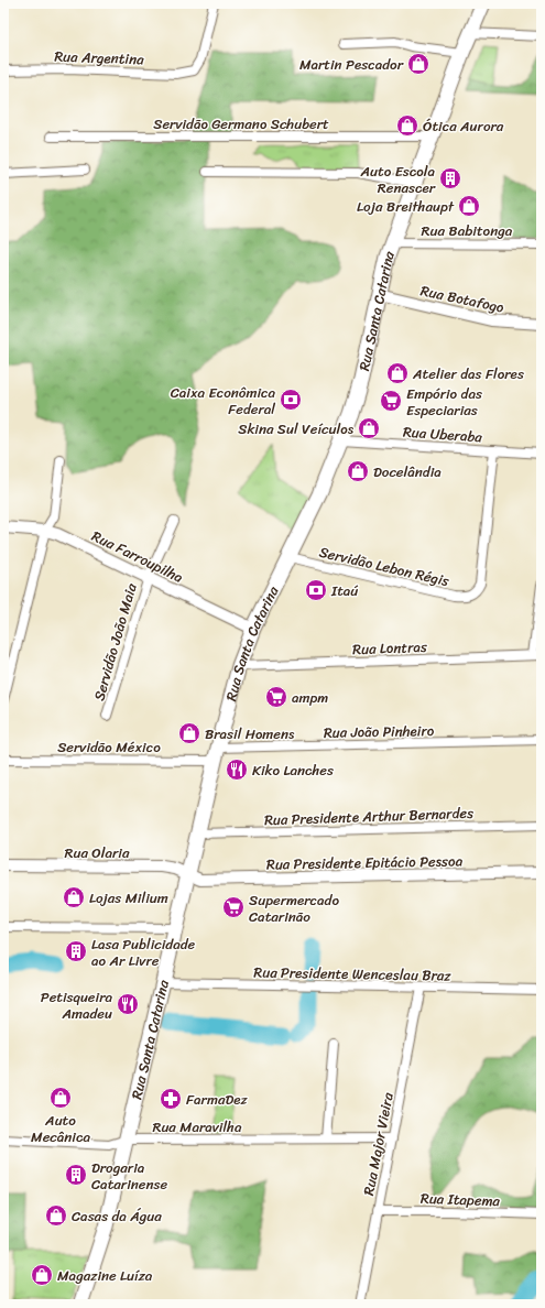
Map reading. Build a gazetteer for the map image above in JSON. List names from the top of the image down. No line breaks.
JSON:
{"streets":{"main road":["Rua Santa Catarina"],"street":["Rua Argentina","Servidão Germano Schubert","Rua Babitonga","Rua Botafogo","Rua Uberaba","Rua Farroupilha","Servidão Lebon Régis","Servidão João Maia","Rua Lontras","Rua João Pinheiro","Servidão México","Rua Presidente Arthur Bernardes","Rua Olaria","Rua Presidente Epitácio Pessoa","Rua Presidente Wenceslau Braz","Rua Maravilha","Rua Major Vieira","Rua Itapema"]},"crossings":[["Servidão Germano Schubert","Rua Santa Catarina"],["Rua Babitonga","Rua Santa Catarina"],["Rua Botafogo","Rua Santa Catarina"],["Rua Santa Catarina","Rua Uberaba"],["Rua Santa Catarina","Rua Farroupilha"],["Rua Santa Catarina","Servidão Lebon Régis"],["Rua Santa Catarina","Rua Lontras"],["Rua Santa Catarina","Rua João Pinheiro"],["Rua Santa Catarina","Servidão México"],["Rua Santa Catarina","Rua Presidente Arthur Bernardes"],["Rua Santa Catarina","Rua Olaria"],["Rua Santa Catarina","Rua Presidente Epitácio Pessoa"],["Rua Santa Catarina","Rua Presidente Wenceslau Braz"],["Rua Santa Catarina","Rua Maravilha"],["Rua Uberaba","Servidão Lebon Régis"],["Rua Farroupilha","Servidão João Maia"],["Rua João Pinheiro","Servidão México"],["Rua Olaria","Rua Presidente Epitácio Pessoa"],["Rua Presidente Wenceslau Braz","Rua Major Vieira"],["Rua Maravilha","Rua Major Vieira"],["Rua Major Vieira","Rua Itapema"]],"places":{"shop":["Martin Pescador","Ótica Aurora","Loja Breithaupt","Atelier das Flores","Skina Sul Veículos","Docelândia","Brasil Homens","Lojas Milium","Auto Mecânica","Casas da Água","Magazine Luíza"],"building":["Auto Escola Renascer","Lasa Publicidade ao Ar Livre","Drogaria Catarinense"],"bank":["Caixa Econômica Federal","Itaú"],"supermarket":["Empório das Especiarias","ampm","Supermercado Catarinão"],"restaurant":["Kiko Lanches","Petisqueira Amadeu"],"pharmacy":["FarmaDez"]}}
